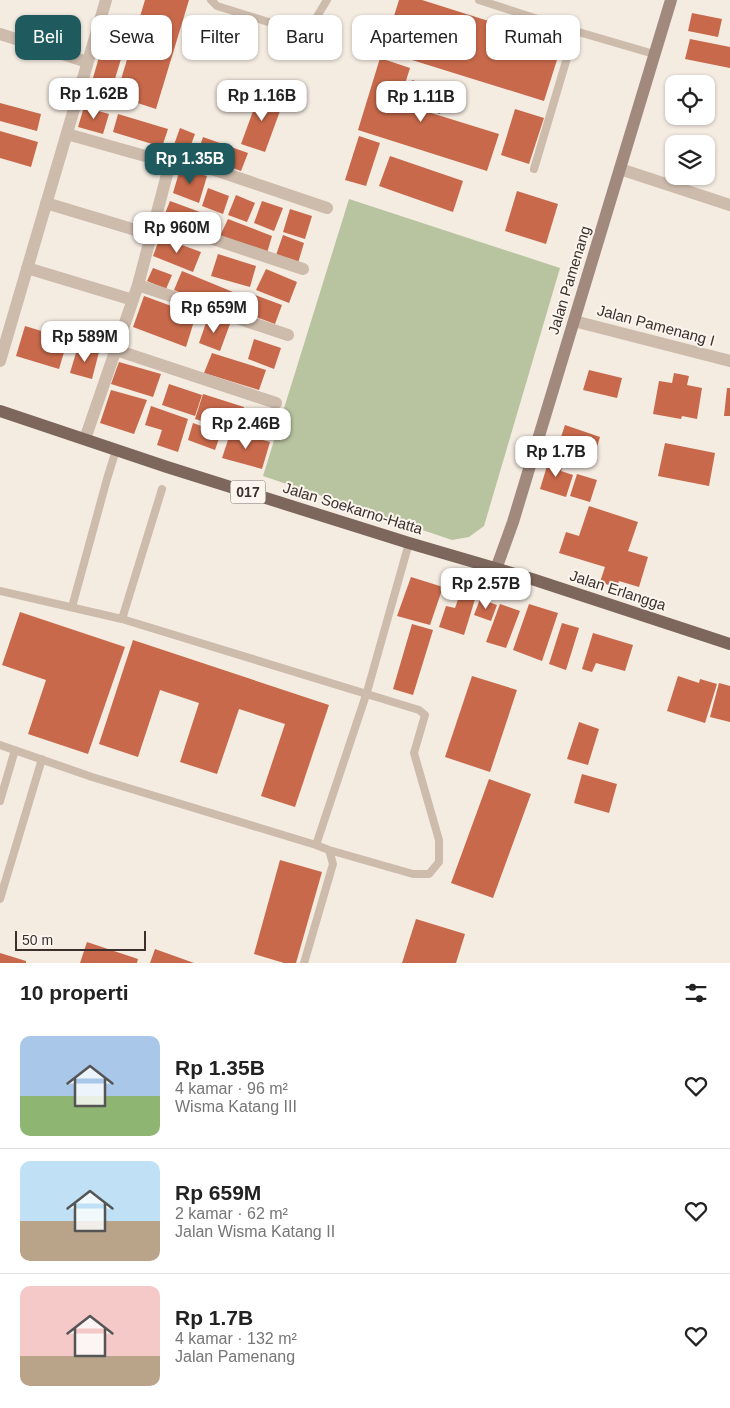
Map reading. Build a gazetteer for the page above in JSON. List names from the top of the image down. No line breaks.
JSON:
{"streets":{"main road":["Jalan Pamenang","017","Jalan Soekarno-Hatta","Jalan Erlangga"],"street":["Jalan Pamenang I"]},"crossings":[["Jalan Pamenang","Jalan Pamenang I"],["Jalan Pamenang","Jalan Soekarno-Hatta"],["Jalan Pamenang","Jalan Erlangga"],["Jalan Soekarno-Hatta","Jalan Erlangga"]],"scale_bar":"50 m","page":{"chip":["Beli","Sewa","Filter","Baru","Apartemen","Rumah"],"price":["Rp 1.62B","Rp 1.16B","Rp 1.11B","Rp 1.35B","Rp 960M","Rp 659M","Rp 589M","Rp 2.46B","Rp 1.7B","Rp 2.57B"],"scale":"50 m","heading":"10 properti","list":[{"name":"Rp 1.35B","note":"4 kamar · 96 m² · Wisma Katang III"},{"name":"Rp 659M","note":"2 kamar · 62 m² · Jalan Wisma Katang II"},{"name":"Rp 1.7B","note":"4 kamar · 132 m² · Jalan Pamenang"}]}}
